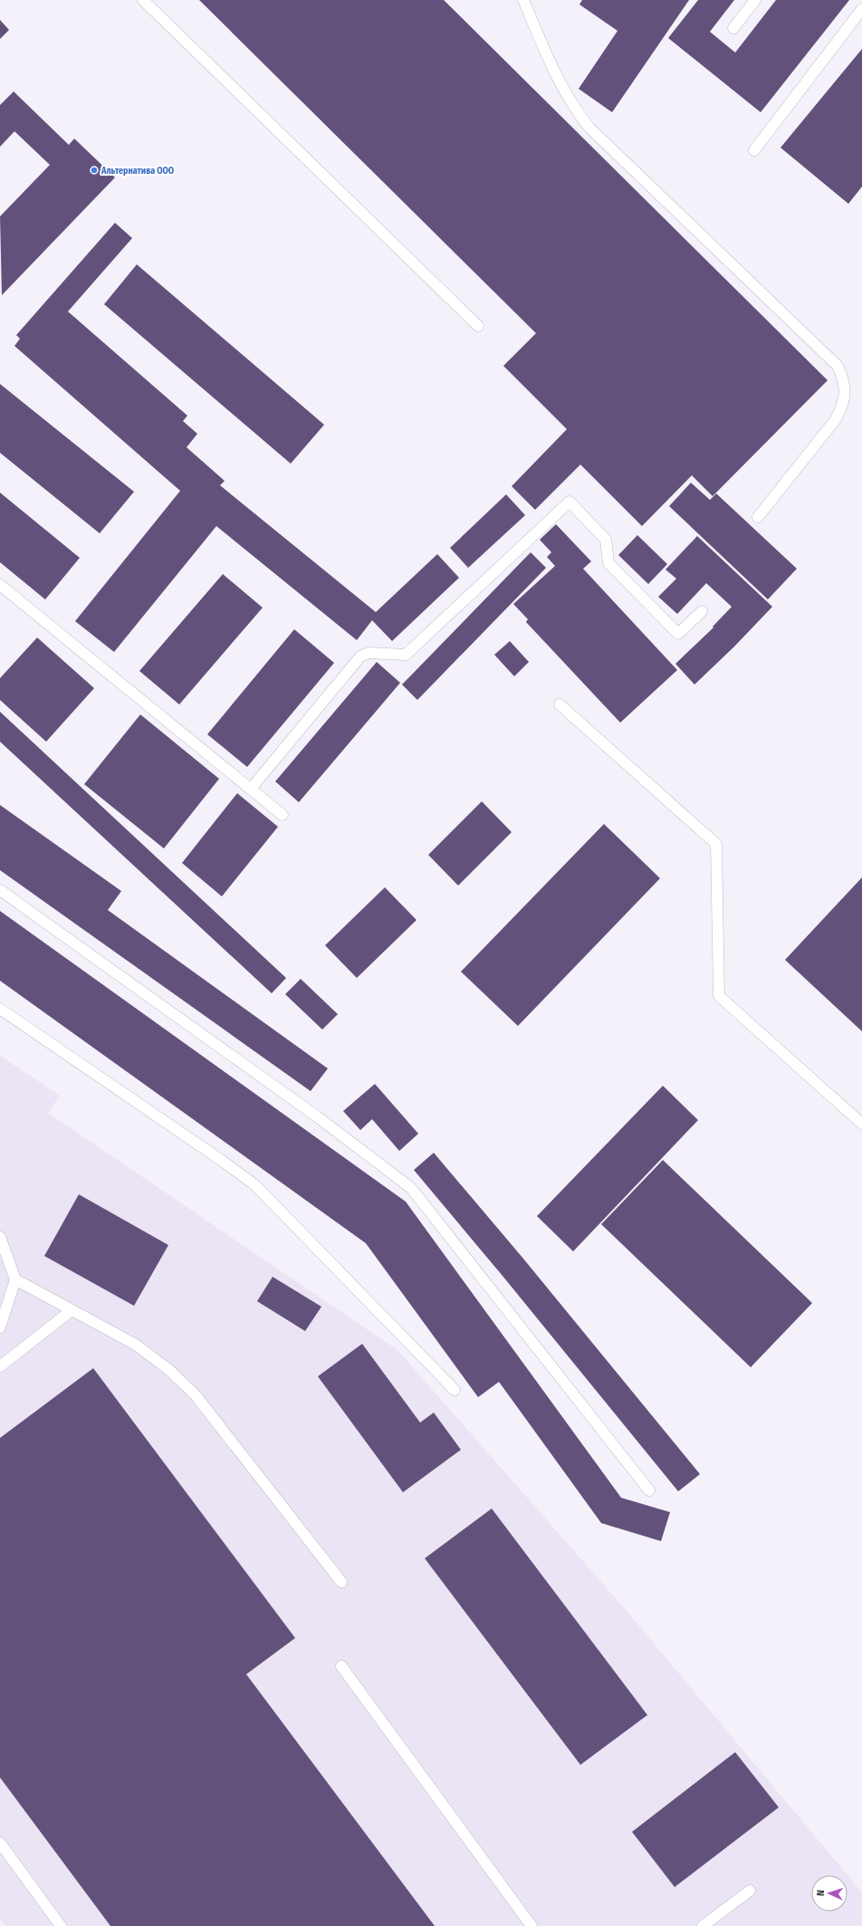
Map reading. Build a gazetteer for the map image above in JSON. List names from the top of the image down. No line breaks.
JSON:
{"places":["Альтернатива ООО"],"north":"left"}
